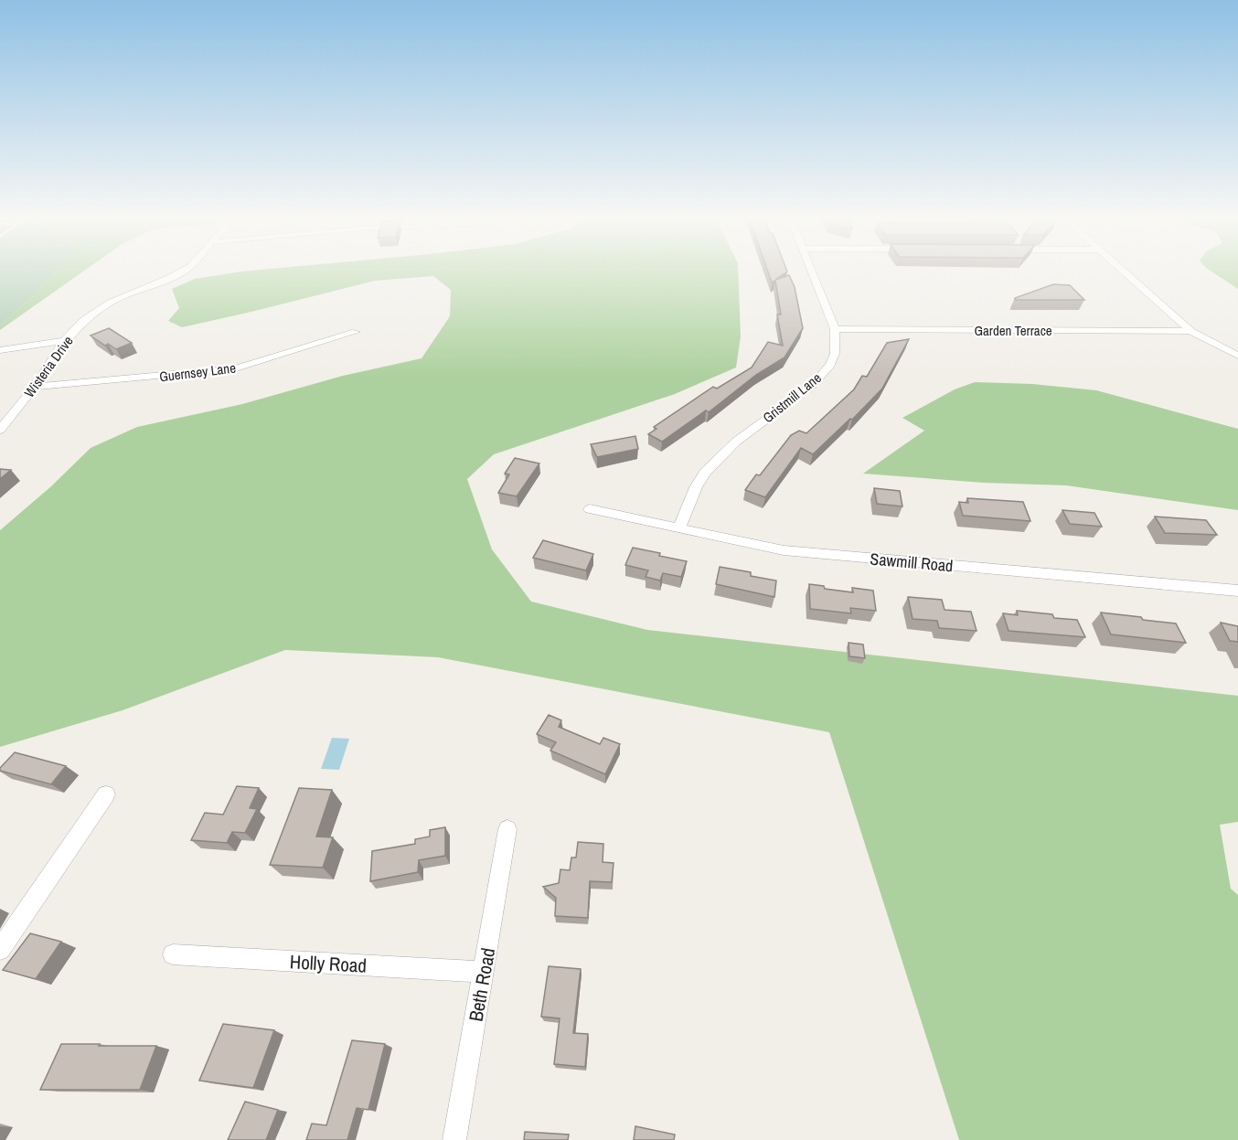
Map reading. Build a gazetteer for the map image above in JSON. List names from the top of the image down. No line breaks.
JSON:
{"streets":{"street":["Garden Terrace","Wisteria Drive","Guernsey Lane","Gristmill Lane","Sawmill Road","Holly Road","Beth Road"]},"crossings":[["Garden Terrace","Gristmill Lane"],["Wisteria Drive","Guernsey Lane"],["Gristmill Lane","Sawmill Road"],["Holly Road","Beth Road"]]}
